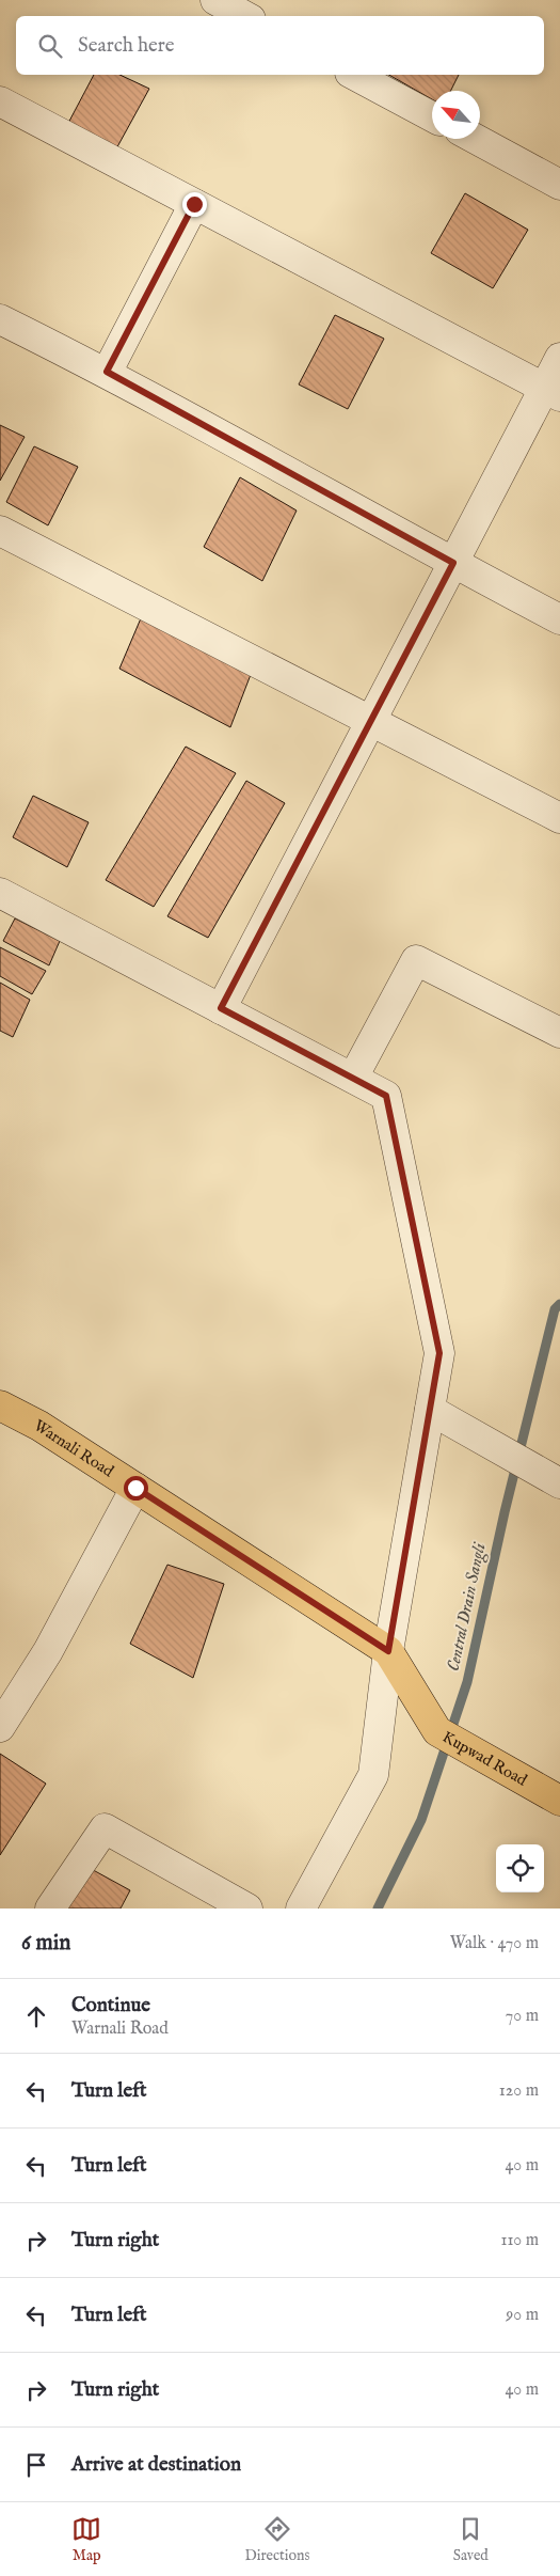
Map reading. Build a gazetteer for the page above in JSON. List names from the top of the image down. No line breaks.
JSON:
{"streets":{"main road":["Warnali Road","Kupwad Road"]},"crossings":[["Warnali Road","Kupwad Road"]],"water":["Central Drain Sangli"],"north":"top left","page":{"search":"Search here","heading":["6 min","Walk · 470 m"],"list":[["Continue","Warnali Road","70 m"],["Turn left","120 m"],["Turn left","40 m"],["Turn right","110 m"],["Turn left","90 m"],["Turn right","40 m"],"Arrive at destination"],"nav":["Map","Directions","Saved"]}}
